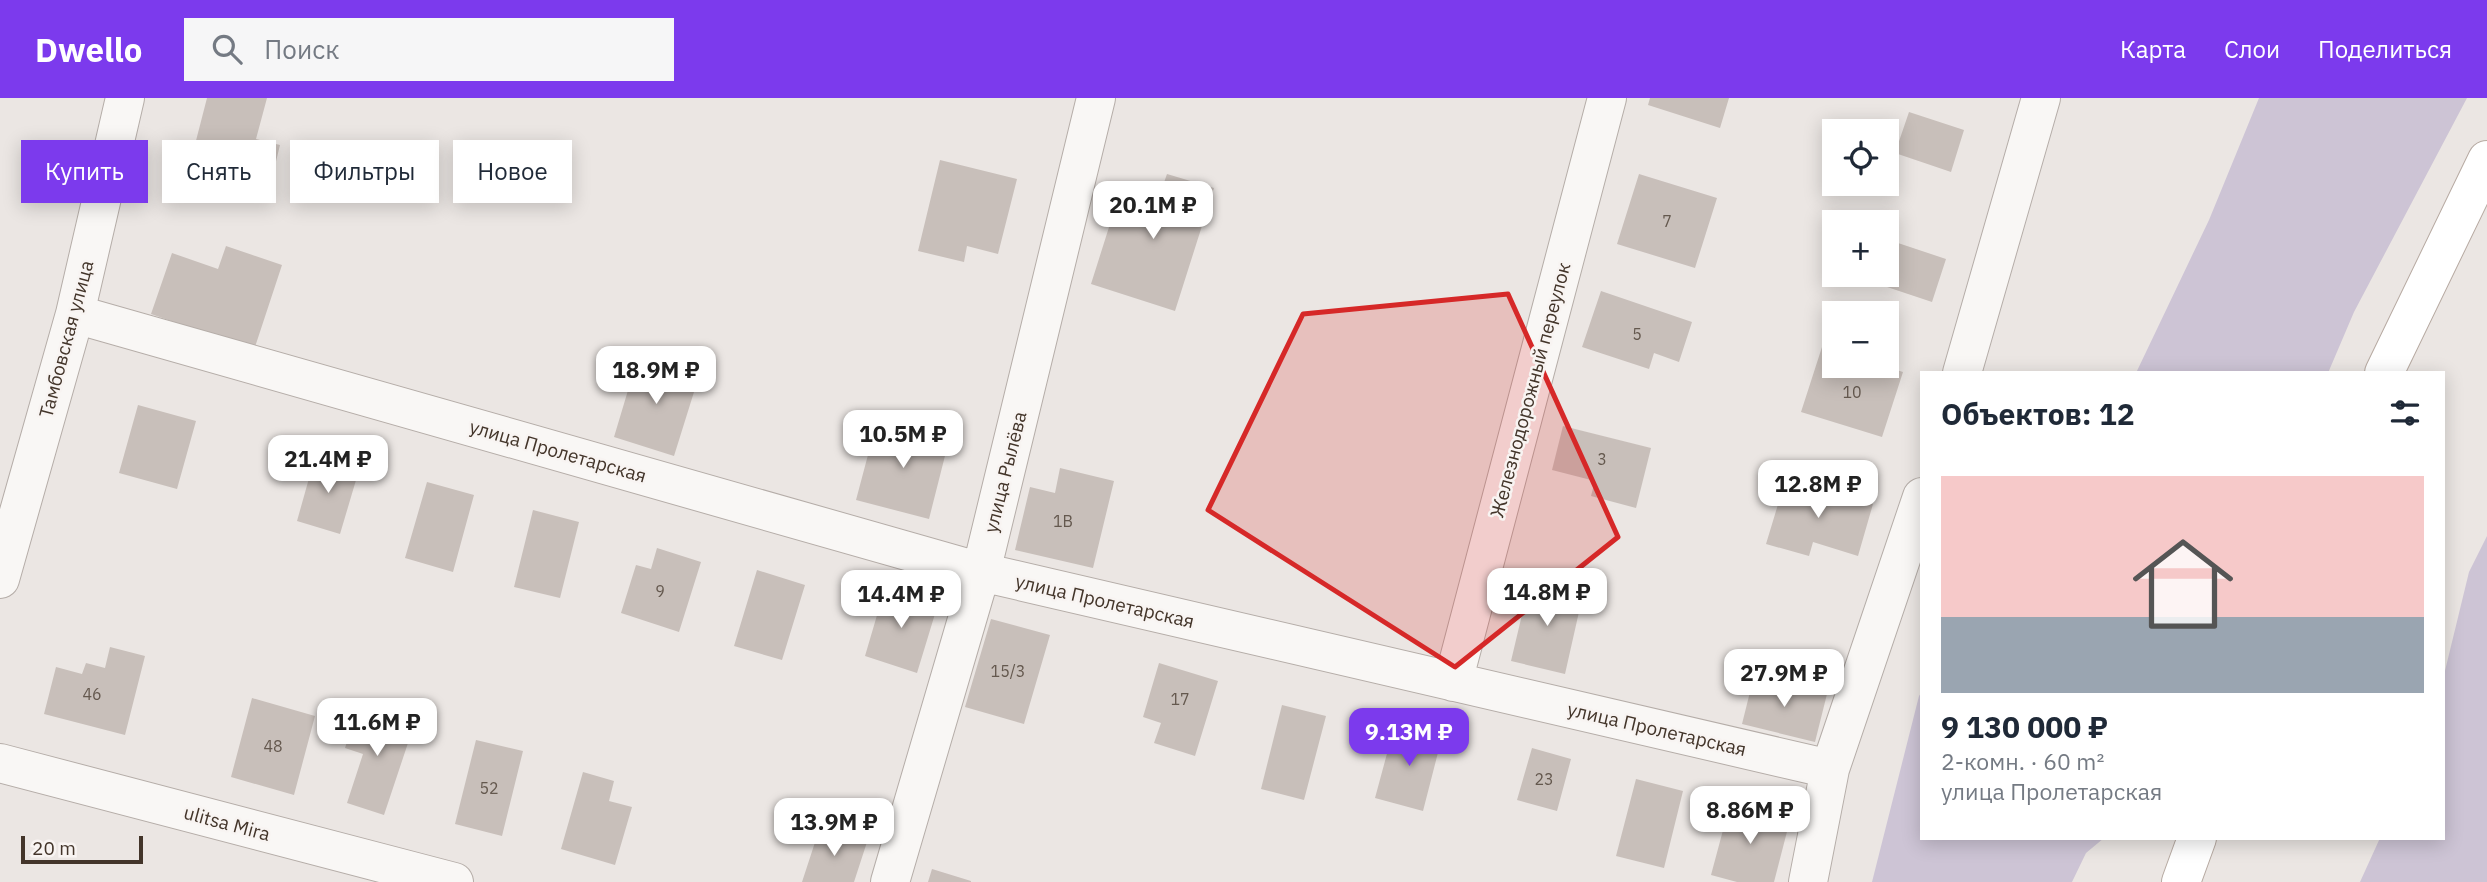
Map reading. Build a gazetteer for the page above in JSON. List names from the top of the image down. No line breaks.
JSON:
{"streets":{"street":["Тамбовская улица","Железнодорожный переулок","улица Пролетарская","улица Рылёва","ulitsa Mira"]},"crossings":[["Тамбовская улица","улица Пролетарская"],["Железнодорожный переулок","улица Пролетарская"],["улица Пролетарская","улица Рылёва"]],"house_numbers":["7","5","10","3","1В","9","15/3","46","17","48","23","52"],"scale_bar":"20 m","page":{"header":"Dwello","search":"Поиск","nav":["Карта","Слои","Поделиться"],"map_buttons":["+","−"],"chip":["Купить","Снять","Фильтры","Новое"],"price":["20.1M ₽","18.9M ₽","10.5M ₽","21.4M ₽","12.8M ₽","14.8M ₽","14.4M ₽","27.9M ₽","11.6M ₽","9.13M ₽","8.86M ₽","13.9M ₽"],"heading":"Объектов: 12","list":[{"name":"9 130 000 ₽","note":"2-комн. · 60 m² · улица Пролетарская"}],"scale":"20 m"}}
